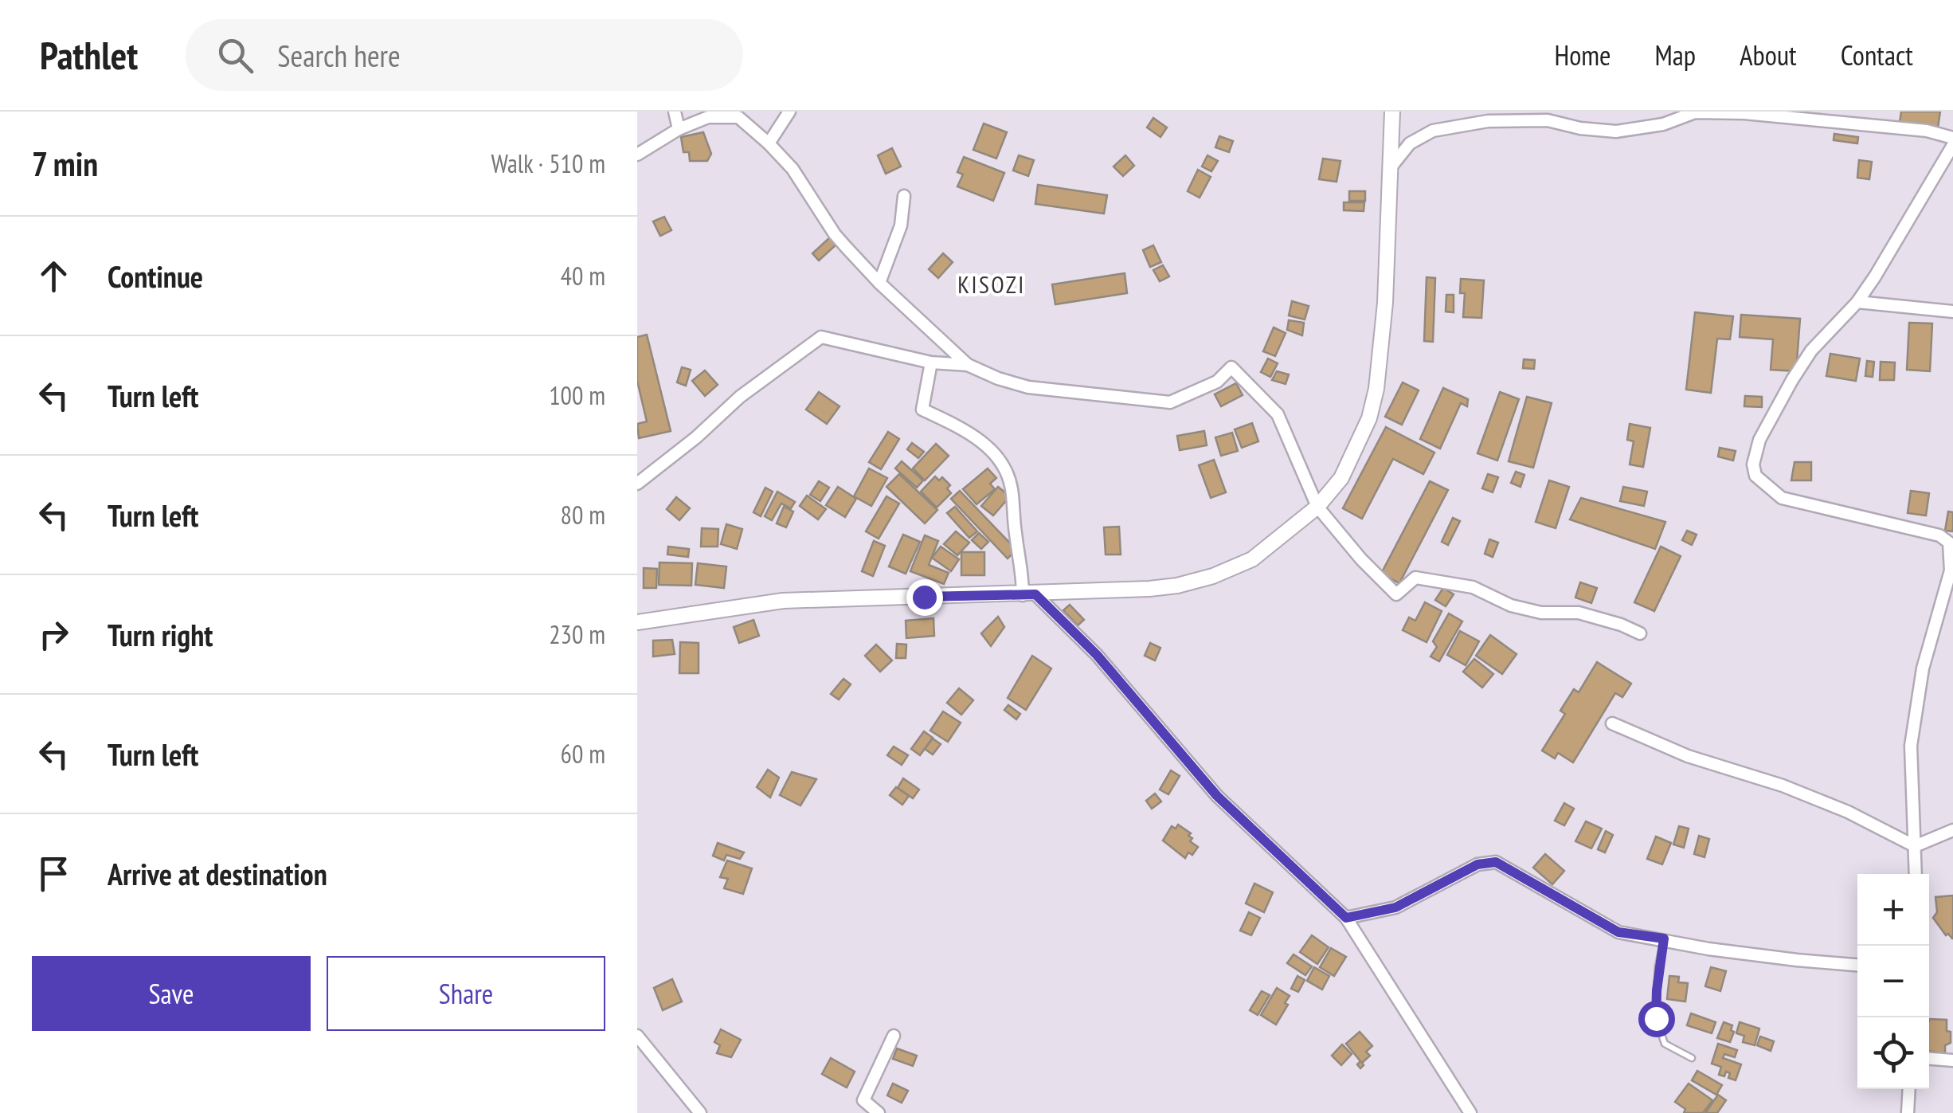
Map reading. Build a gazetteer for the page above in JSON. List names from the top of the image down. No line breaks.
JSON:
{"districts":["KISOZI"],"page":{"header":"Pathlet","search":"Search here","nav":["Home","Map","About","Contact"],"heading":["7 min","Walk · 510 m"],"list":[["Continue","40 m"],["Turn left","100 m"],["Turn left","80 m"],["Turn right","230 m"],["Turn left","60 m"],"Arrive at destination"],"map_buttons":["+","−"],"buttons":["Save","Share"]}}
